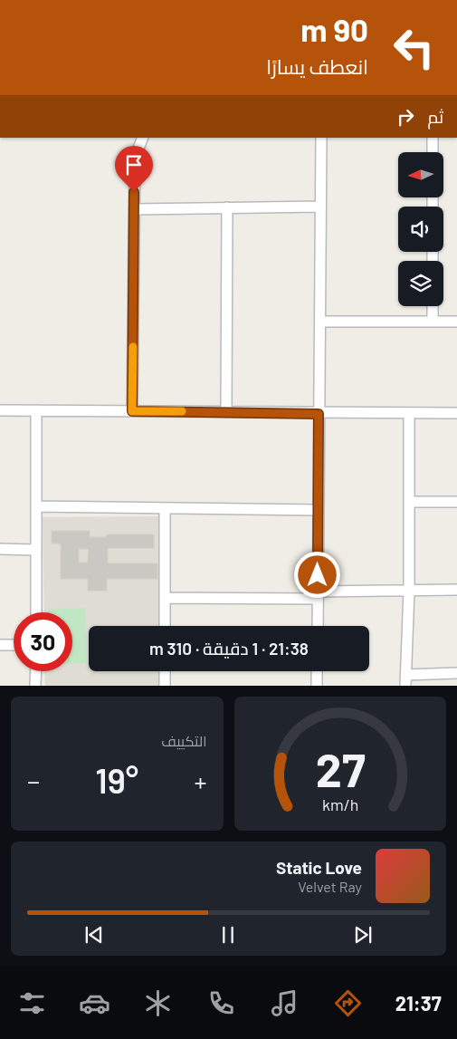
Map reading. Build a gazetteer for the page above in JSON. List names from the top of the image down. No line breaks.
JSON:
{"north":"left","page":{"turn":["90 m","انعطف يسارًا"],"then":"ثم","limit":"30","trip":"21:38 · 1 دقيقة · 310 m","tile":"التكييف","heat":["−","19°","+"],"song":["Static Love","Velvet Ray"],"tabs":"21:37","gauge":["27","km/h"]}}
